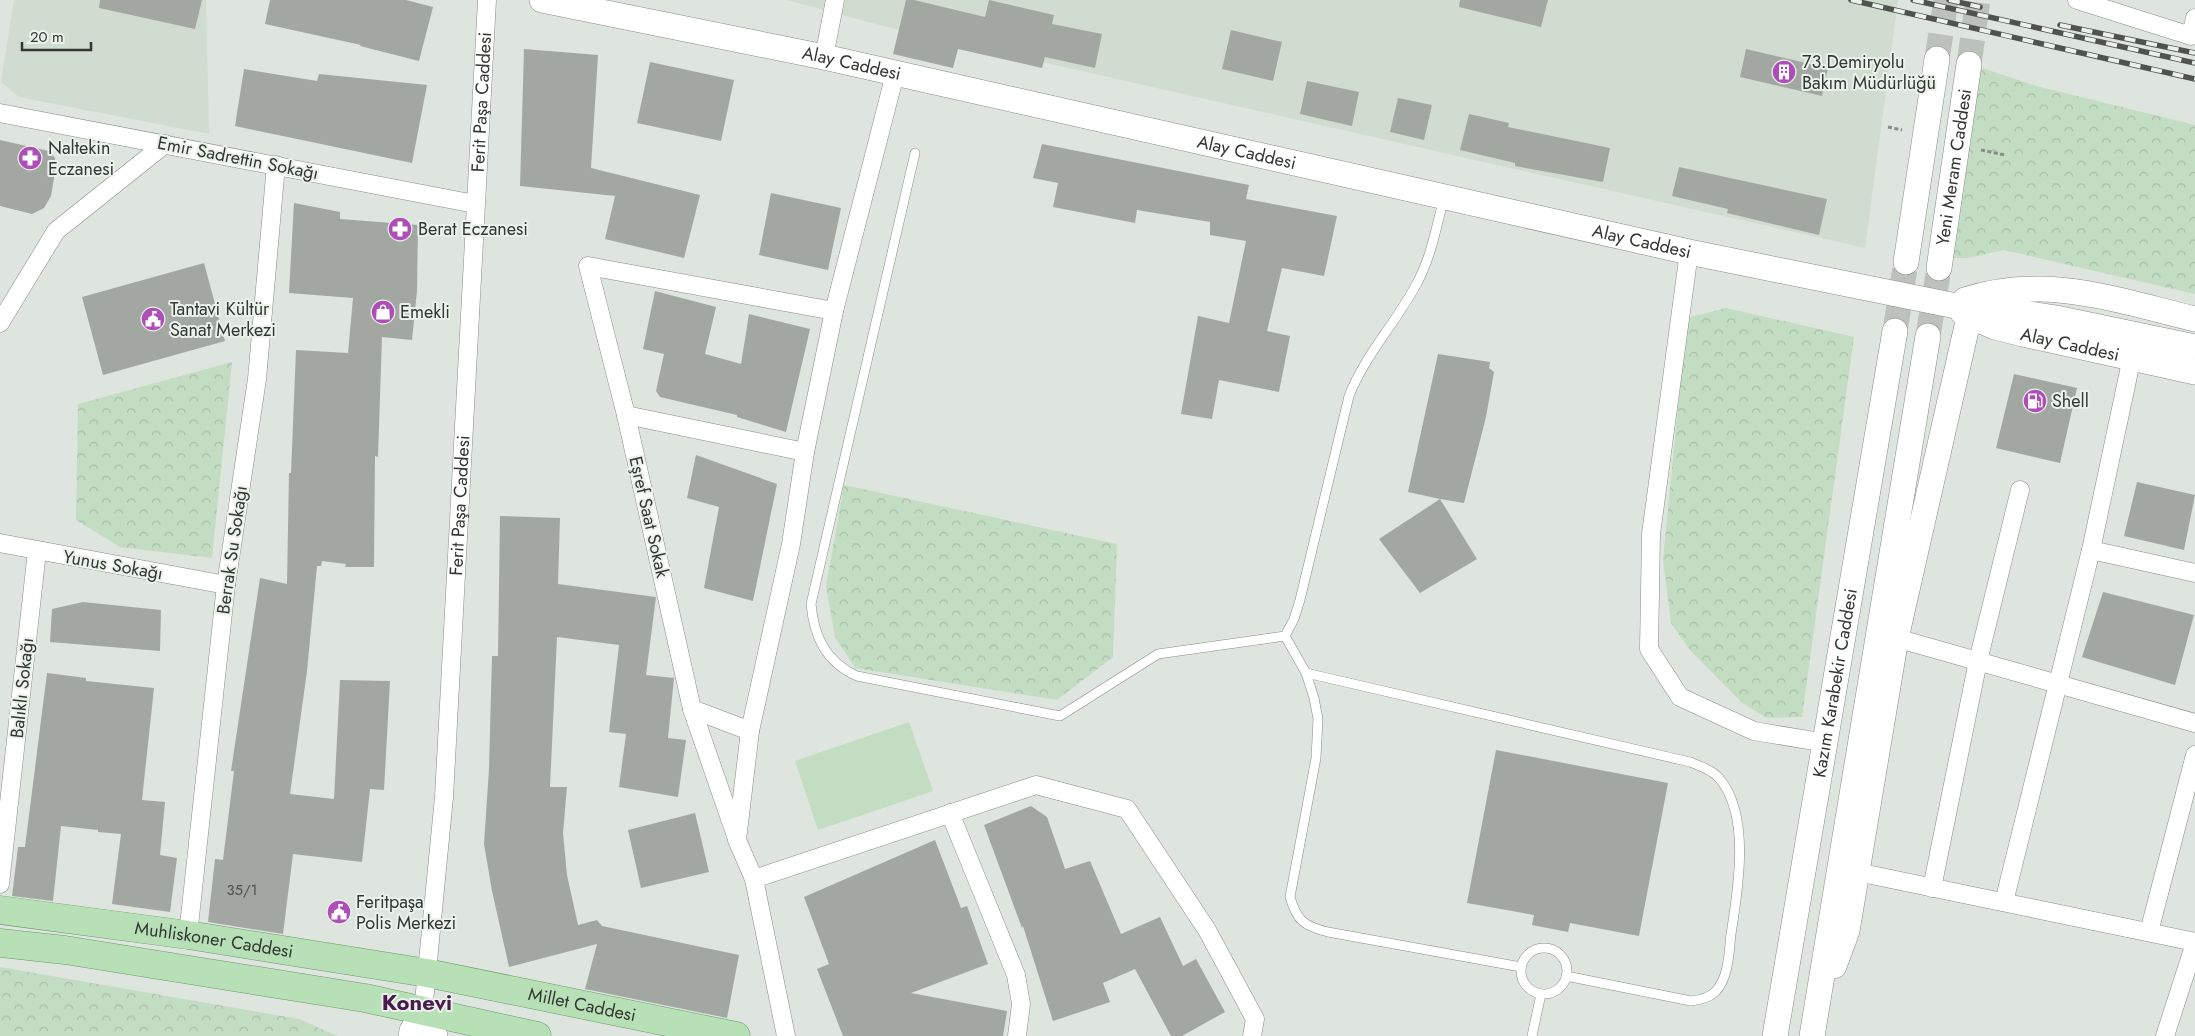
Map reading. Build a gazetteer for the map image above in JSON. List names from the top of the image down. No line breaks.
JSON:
{"streets":{"main road":["Alay Caddesi","Ferit Paşa Caddesi","Yeni Meram Caddesi","Kazım Karabekir Caddesi","Muhliskoner Caddesi","Millet Caddesi"],"street":["Emir Sadrettin Sokağı","Eşref Saat Sokak","Berrak Su Sokağı","Yunus Sokağı","Balıklı Sokağı"]},"crossings":[["Ferit Paşa Caddesi","Emir Sadrettin Sokağı"],["Ferit Paşa Caddesi","Muhliskoner Caddesi"],["Ferit Paşa Caddesi","Millet Caddesi"],["Emir Sadrettin Sokağı","Berrak Su Sokağı"],["Berrak Su Sokağı","Yunus Sokağı"],["Berrak Su Sokağı","Muhliskoner Caddesi"],["Yunus Sokağı","Balıklı Sokağı"],["Muhliskoner Caddesi","Millet Caddesi"]],"districts":["Konevi"],"places":{"building":["73.Demiryolu Bakım Müdürlüğü"],"pharmacy":["Naltekin Eczanesi","Berat Eczanesi"],"shop":["Emekli"],"public building":["Tantavi Kültür Sanat Merkezi","Feritpaşa Polis Merkezi"],"fuel station":["Shell"]},"house_numbers":["35/1"],"scale_bar":"20 m"}
